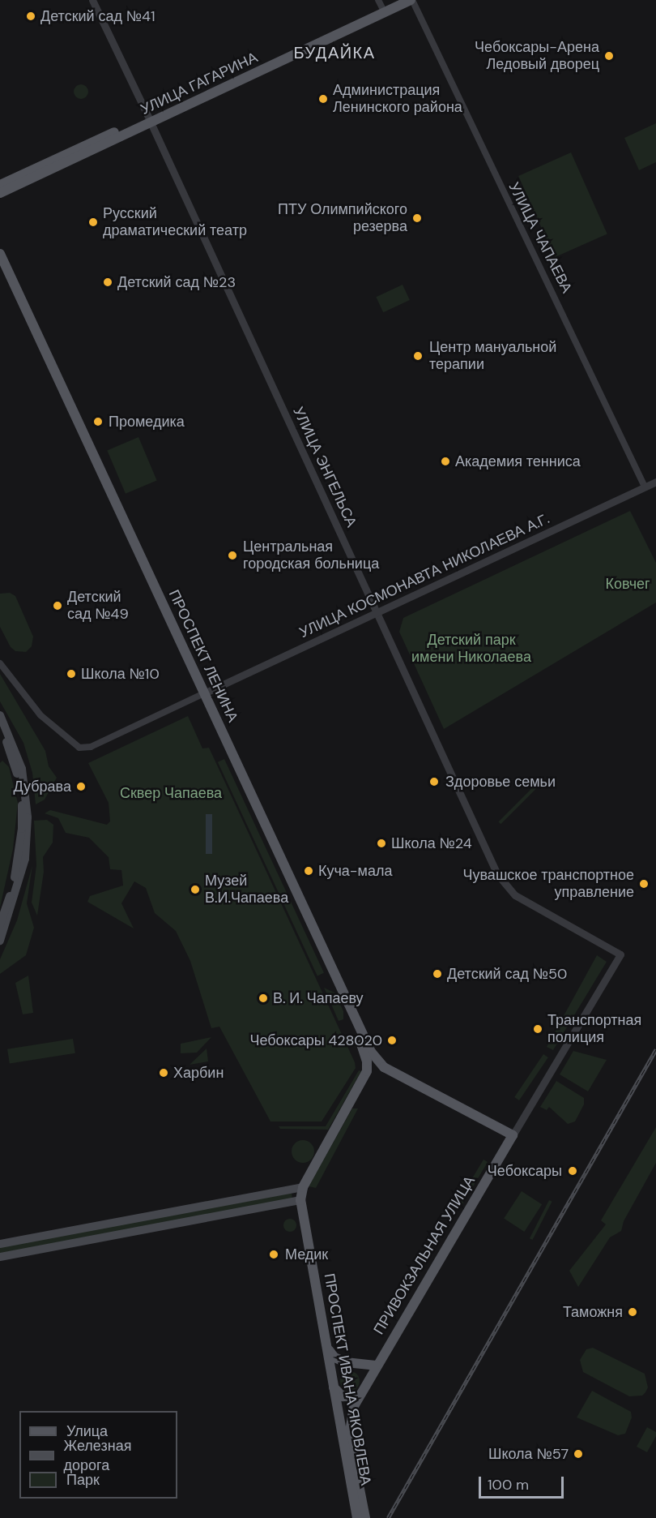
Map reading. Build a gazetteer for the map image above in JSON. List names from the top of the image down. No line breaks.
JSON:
{"streets":{"main road":["УЛИЦА ГАГАРИНА","ПРОСПЕКТ ЛЕНИНА","ПРИВОКЗАЛЬНАЯ УЛИЦА","ПРОСПЕКТ ИВАНА ЯКОВЛЕВА"],"street":["УЛИЦА ЧАПАЕВА","УЛИЦА ЭНГЕЛЬСА","УЛИЦА КОСМОНАВТА НИКОЛАЕВА А.Г."]},"crossings":[["УЛИЦА ГАГАРИНА","УЛИЦА ЧАПАЕВА"],["УЛИЦА ГАГАРИНА","УЛИЦА ЭНГЕЛЬСА"],["УЛИЦА ЧАПАЕВА","УЛИЦА КОСМОНАВТА НИКОЛАЕВА А.Г."],["УЛИЦА ЭНГЕЛЬСА","УЛИЦА КОСМОНАВТА НИКОЛАЕВА А.Г."],["УЛИЦА ЭНГЕЛЬСА","ПРИВОКЗАЛЬНАЯ УЛИЦА"],["УЛИЦА КОСМОНАВТА НИКОЛАЕВА А.Г.","ПРОСПЕКТ ЛЕНИНА"],["ПРОСПЕКТ ЛЕНИНА","ПРИВОКЗАЛЬНАЯ УЛИЦА"],["ПРИВОКЗАЛЬНАЯ УЛИЦА","ПРОСПЕКТ ИВАНА ЯКОВЛЕВА"]],"districts":["БУДАЙКА"],"parks":["Ковчег","Детский парк имени Николаева","Сквер Чапаева"],"places":["Детский сад №41","Чебоксары-Арена Ледовый дворец","Администрация Ленинского района","ПТУ Олимпийского резерва","Русский драматический театр","Детский сад №23","Центр мануальной терапии","Промедика","Академия тенниса","Центральная городская больница","Детский сад №49","Школа №10","Здоровье семьи","Дубрава","Школа №24","Куча-мала","Чувашское транспортное управление","Музей В.И.Чапаева","Детский сад №50","В. И. Чапаеву","Транспортная полиция","Чебоксары 428020","Харбин","Чебоксары","Медик","Таможня","Школа №57"],"legend":["Улица","Железная дорога","Парк"],"scale_bar":"100 m"}
